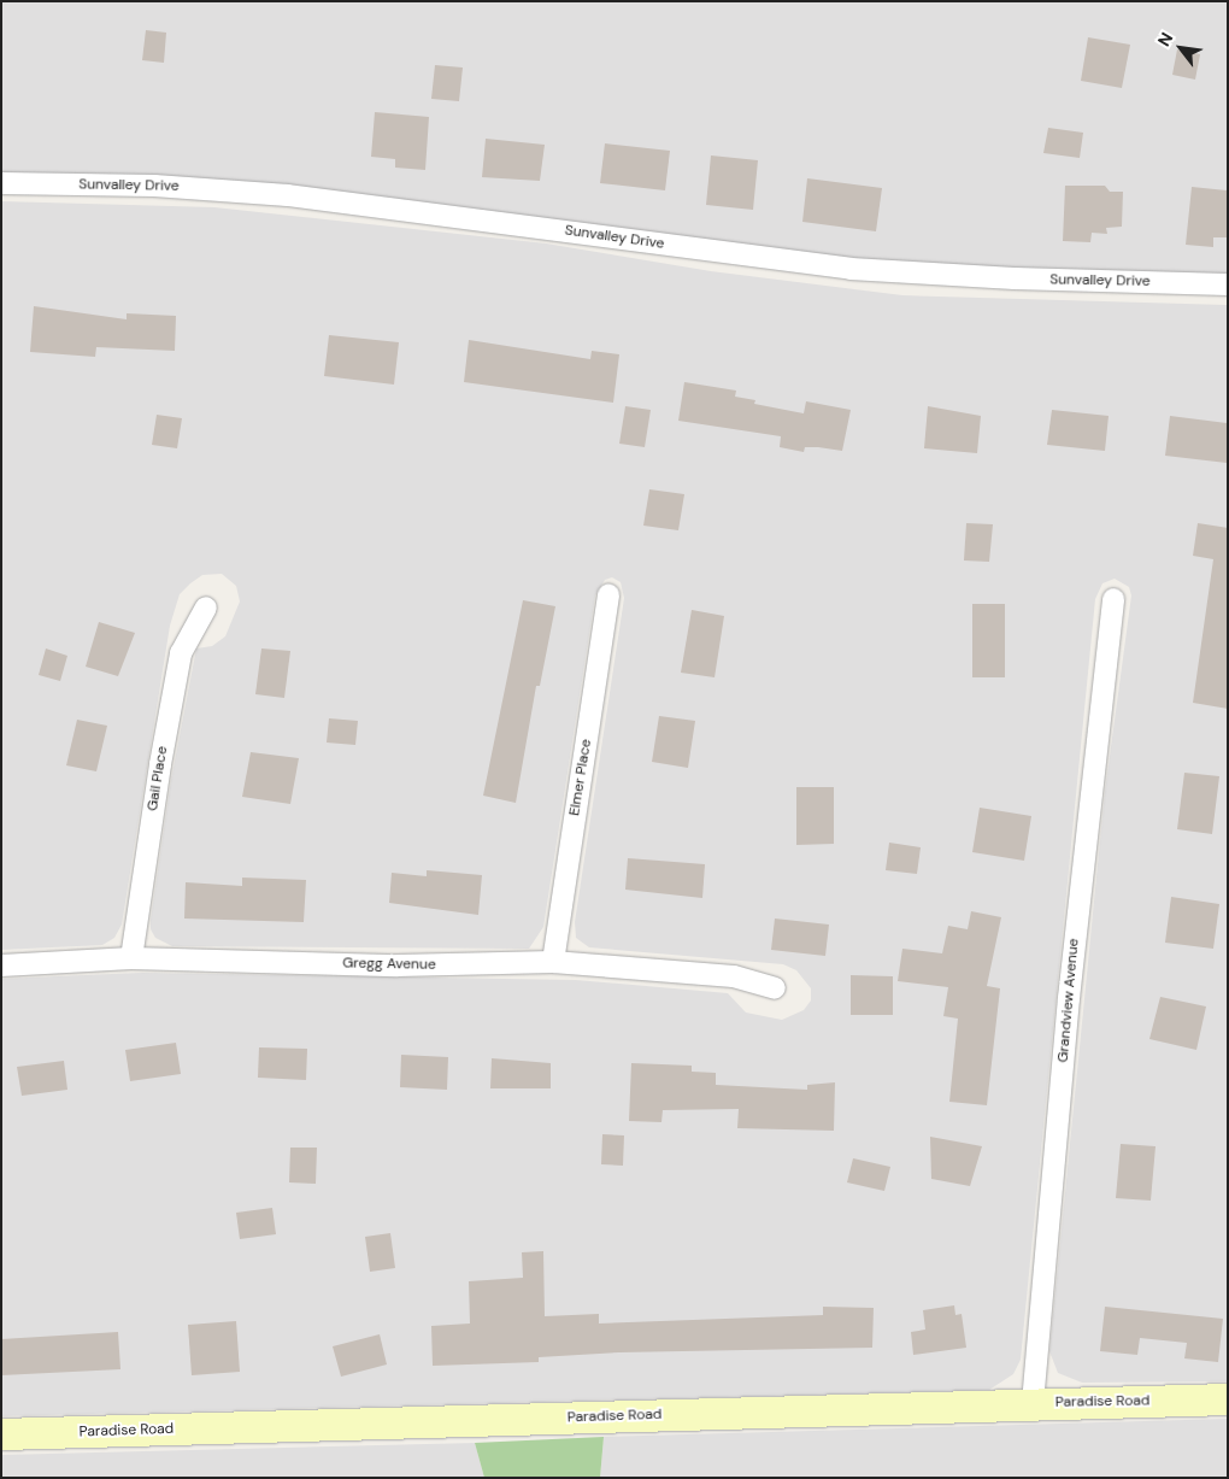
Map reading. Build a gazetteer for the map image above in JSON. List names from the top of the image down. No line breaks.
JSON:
{"streets":{"street":["Sunvalley Drive","Elmer Place","Gail Place","Gregg Avenue","Grandview Avenue","Paradise Road"]},"crossings":[["Elmer Place","Gregg Avenue"],["Gail Place","Gregg Avenue"],["Grandview Avenue","Paradise Road"]],"north":"top left"}
